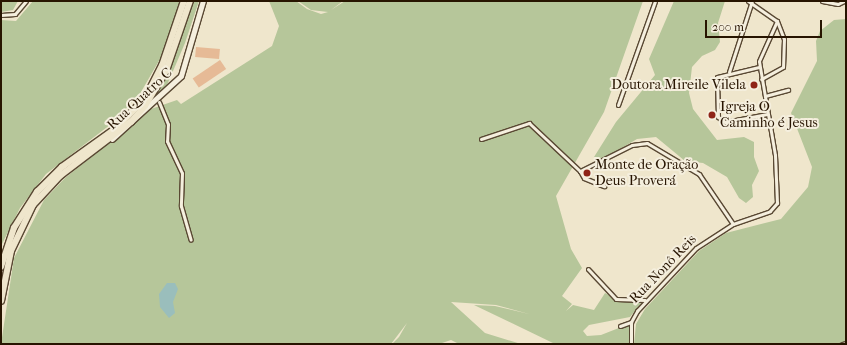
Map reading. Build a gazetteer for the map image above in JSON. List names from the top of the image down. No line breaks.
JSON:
{"streets":{"street":["Rua Quatro C","Rua Nonô Reis"]},"places":["Doutora Mireile Vilela","Igreja O Caminho é Jesus","Monte de Oração Deus Proverá"],"scale_bar":"200 m"}
